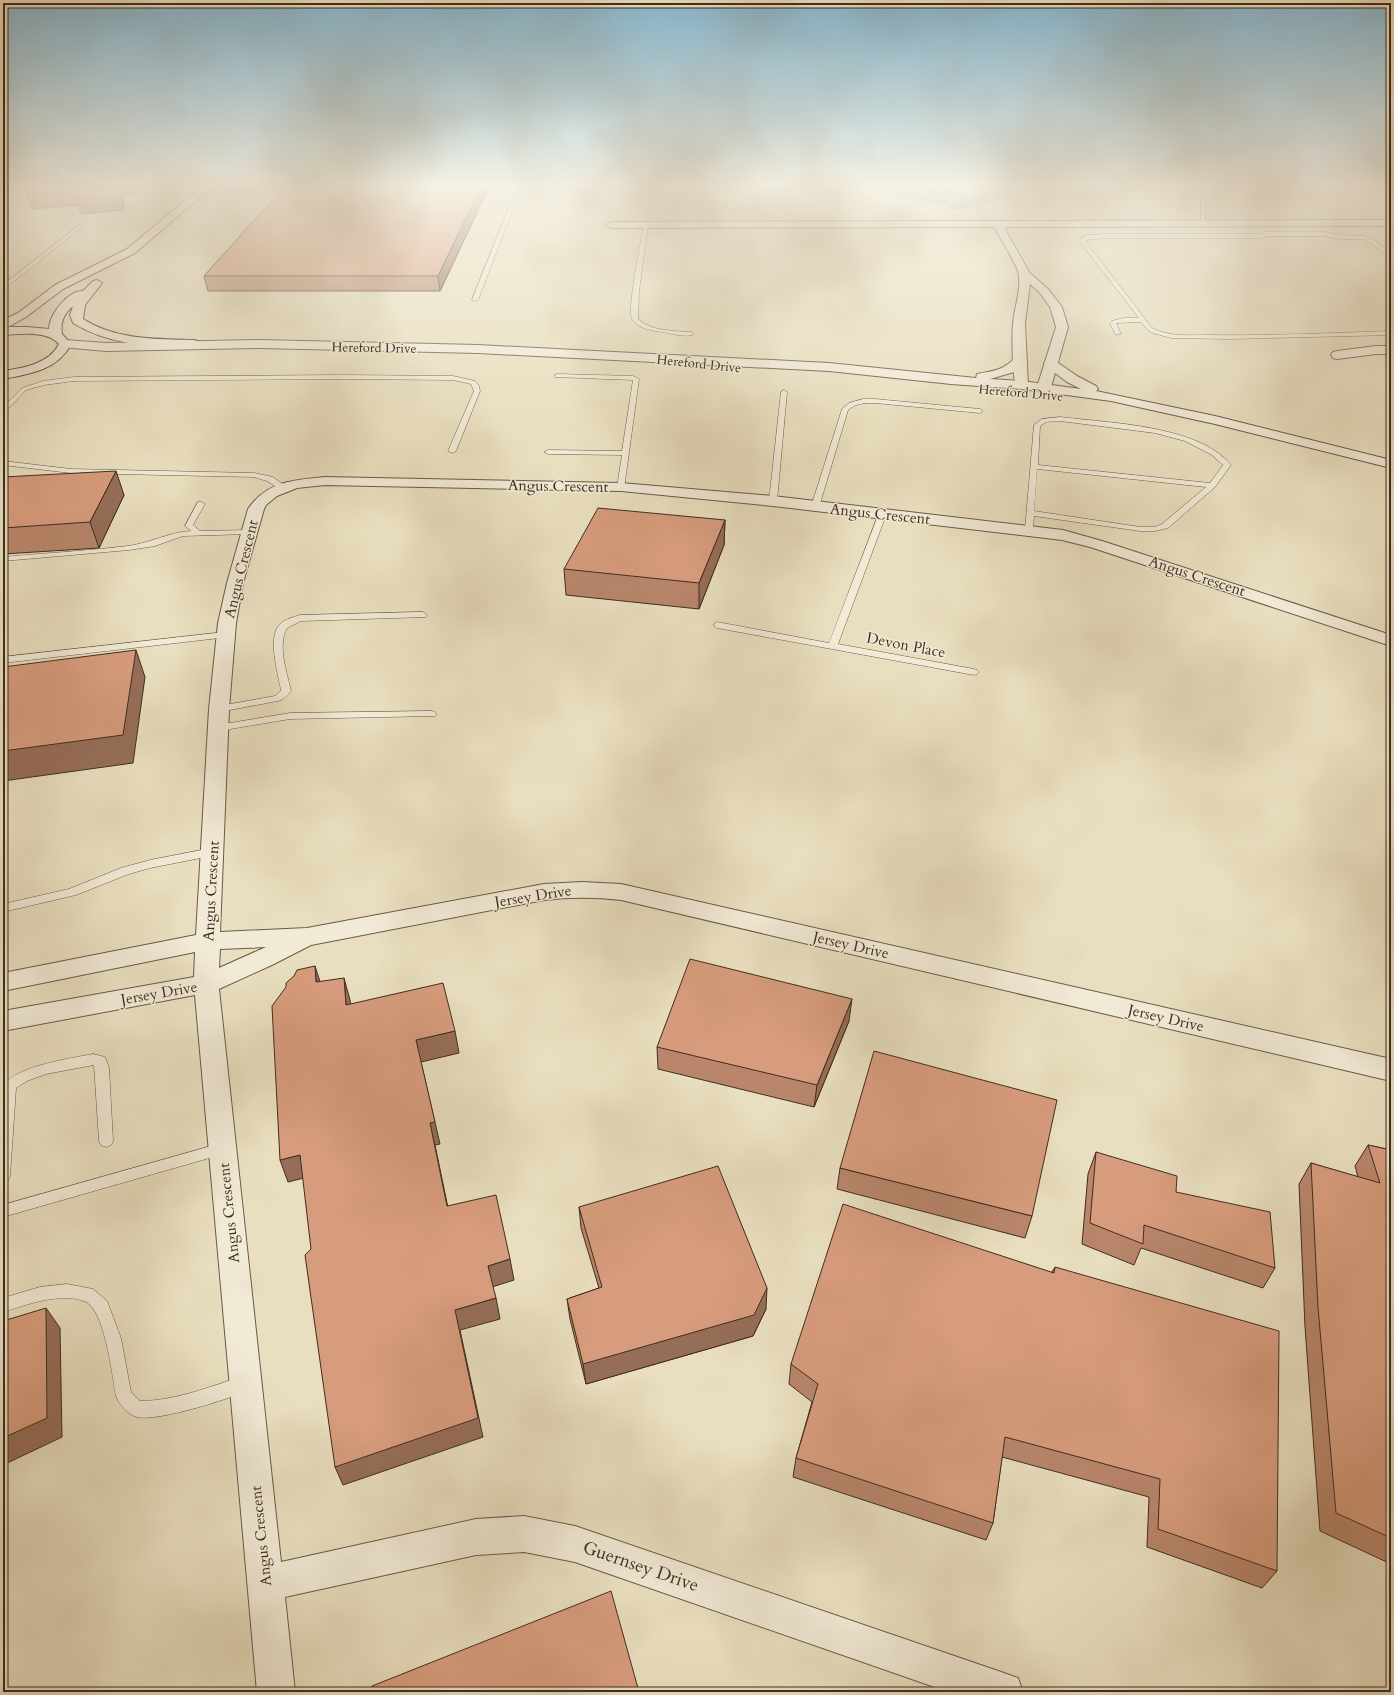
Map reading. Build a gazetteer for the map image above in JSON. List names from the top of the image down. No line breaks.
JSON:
{"streets":{"street":["Hereford Drive","Angus Crescent","Jersey Drive","Guernsey Drive"],"lane":["Devon Place"]},"crossings":[["Angus Crescent","Jersey Drive"],["Angus Crescent","Guernsey Drive"]]}
